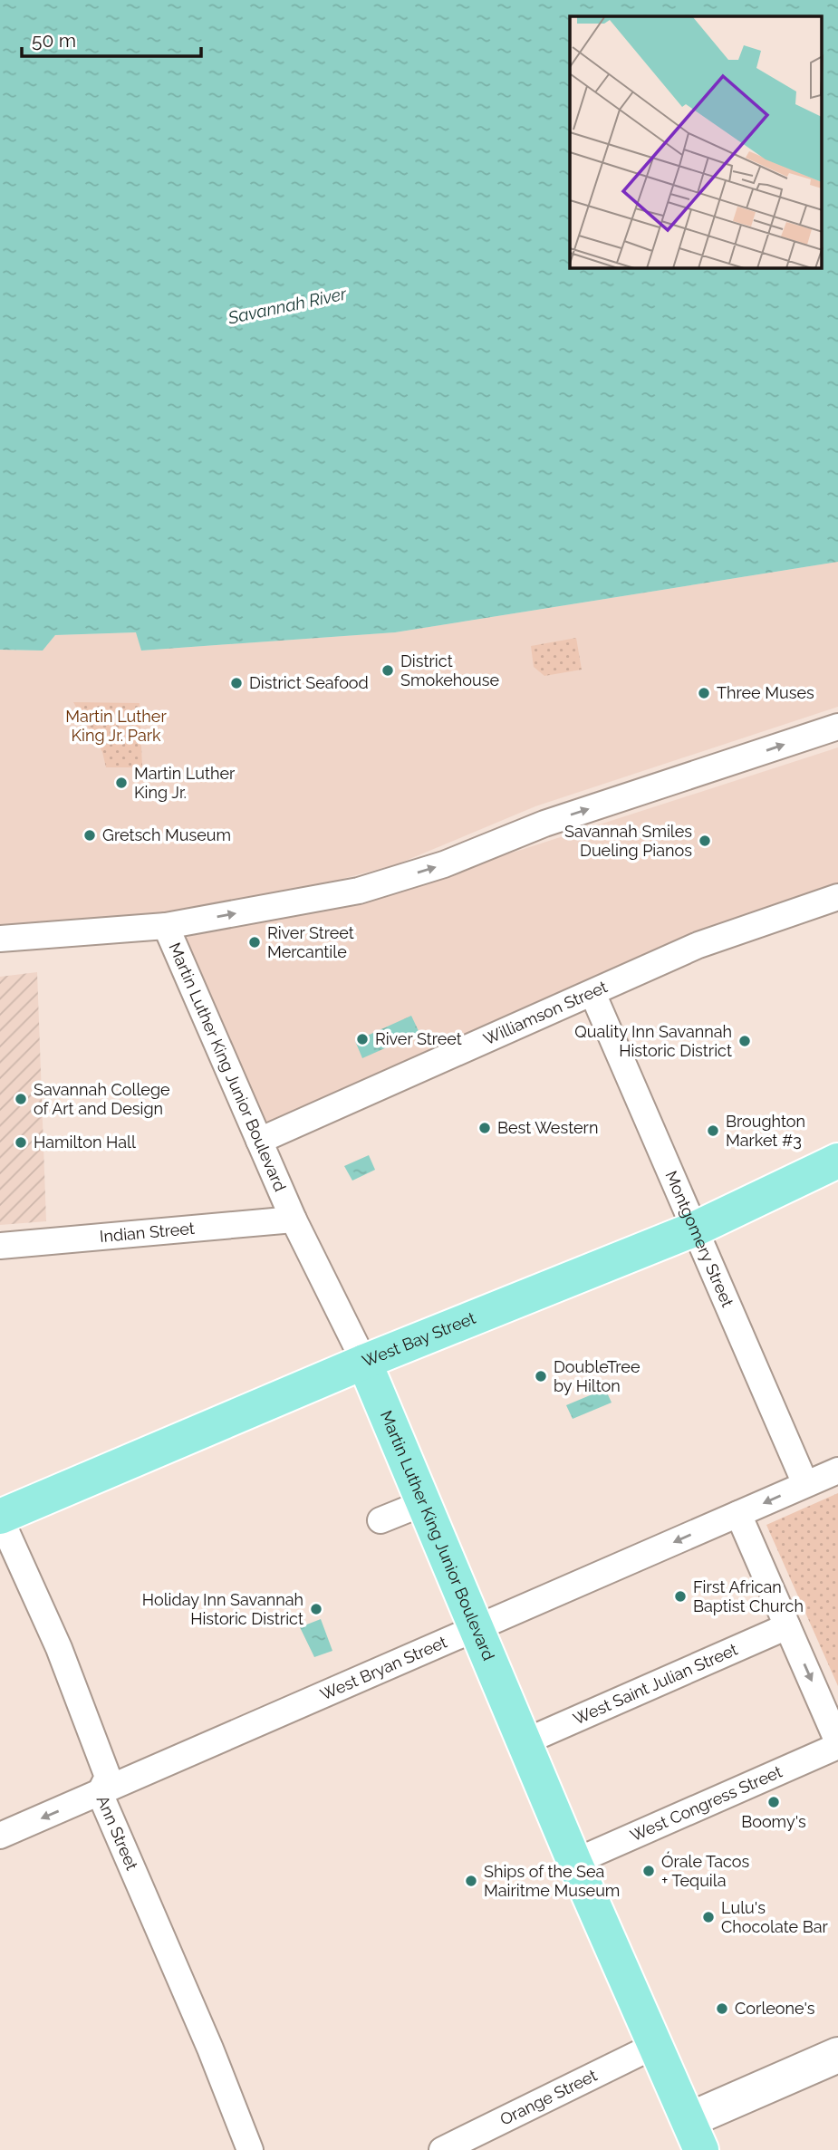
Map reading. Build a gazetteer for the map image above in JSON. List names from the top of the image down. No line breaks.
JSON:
{"streets":{"main road":["Martin Luther King Junior Boulevard","West Bay Street"],"street":["Williamson Street","Indian Street","Montgomery Street","West Bryan Street","West Saint Julian Street","West Congress Street","Ann Street","Orange Street"]},"crossings":[["Williamson Street","Martin Luther King Junior Boulevard"],["Williamson Street","Montgomery Street"],["Martin Luther King Junior Boulevard","Indian Street"],["Martin Luther King Junior Boulevard","West Bay Street"],["Martin Luther King Junior Boulevard","West Bryan Street"],["Martin Luther King Junior Boulevard","West Saint Julian Street"],["Martin Luther King Junior Boulevard","West Congress Street"],["Martin Luther King Junior Boulevard","Orange Street"],["Montgomery Street","West Bay Street"],["Montgomery Street","West Bryan Street"],["West Bay Street","Ann Street"],["West Bryan Street","Ann Street"]],"one_way":["West Bryan Street"],"water":["Savannah River"],"parks":["Martin Luther King Jr. Park"],"places":["District Smokehouse","District Seafood","Three Muses","Martin Luther King Jr.","Gretsch Museum","Savannah Smiles Dueling Pianos","River Street Mercantile","River Street","Quality Inn Savannah Historic District","Savannah College of Art and Design","Best Western","Broughton Market #3","Hamilton Hall","DoubleTree by Hilton","First African Baptist Church","Holiday Inn Savannah Historic District","Boomy's","Órale Tacos + Tequila","Ships of the Sea Mairitme Museum","Lulu's Chocolate Bar","Corleone's"],"scale_bar":"50 m"}
